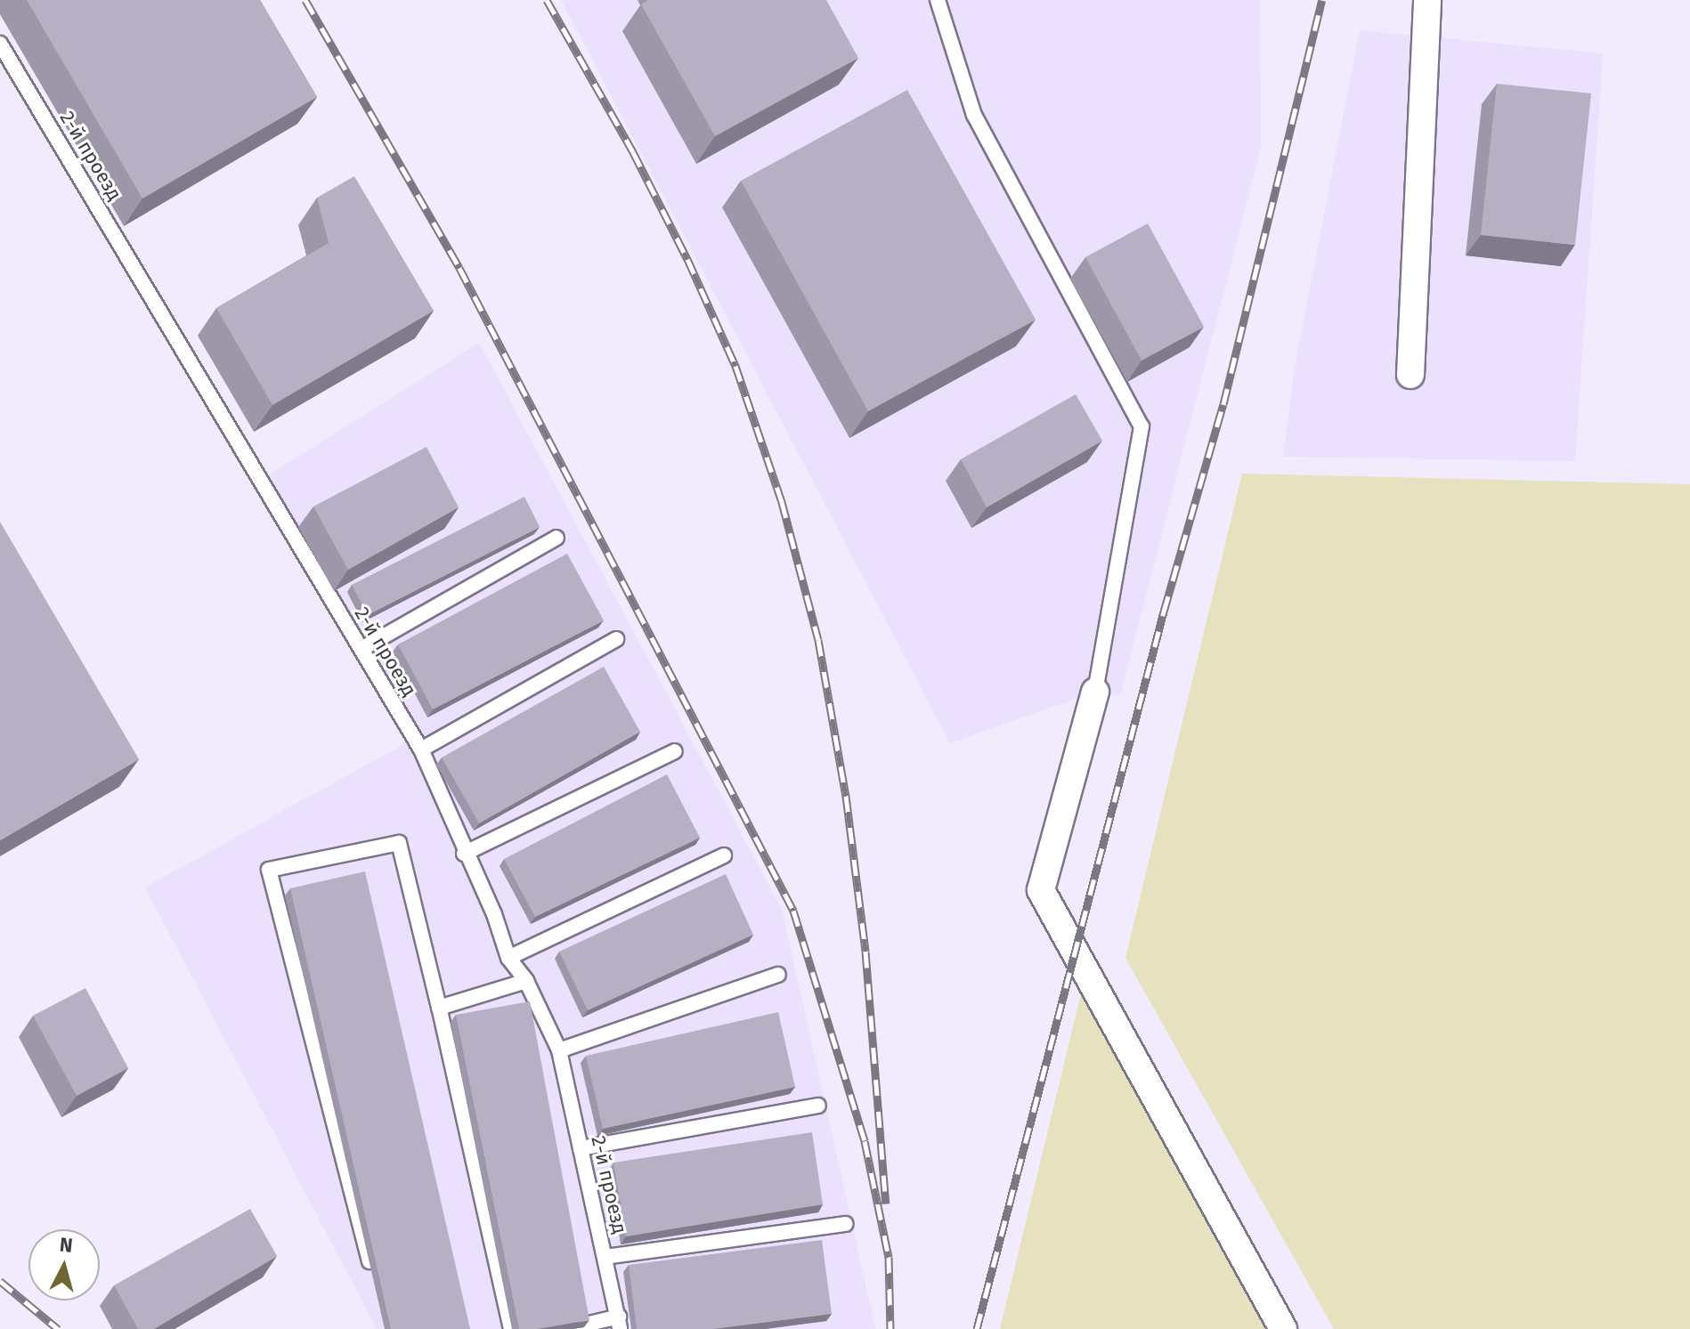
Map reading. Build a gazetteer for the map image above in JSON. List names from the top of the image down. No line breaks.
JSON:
{"streets":{"lane":["2-й проезд"]},"north":"top"}
